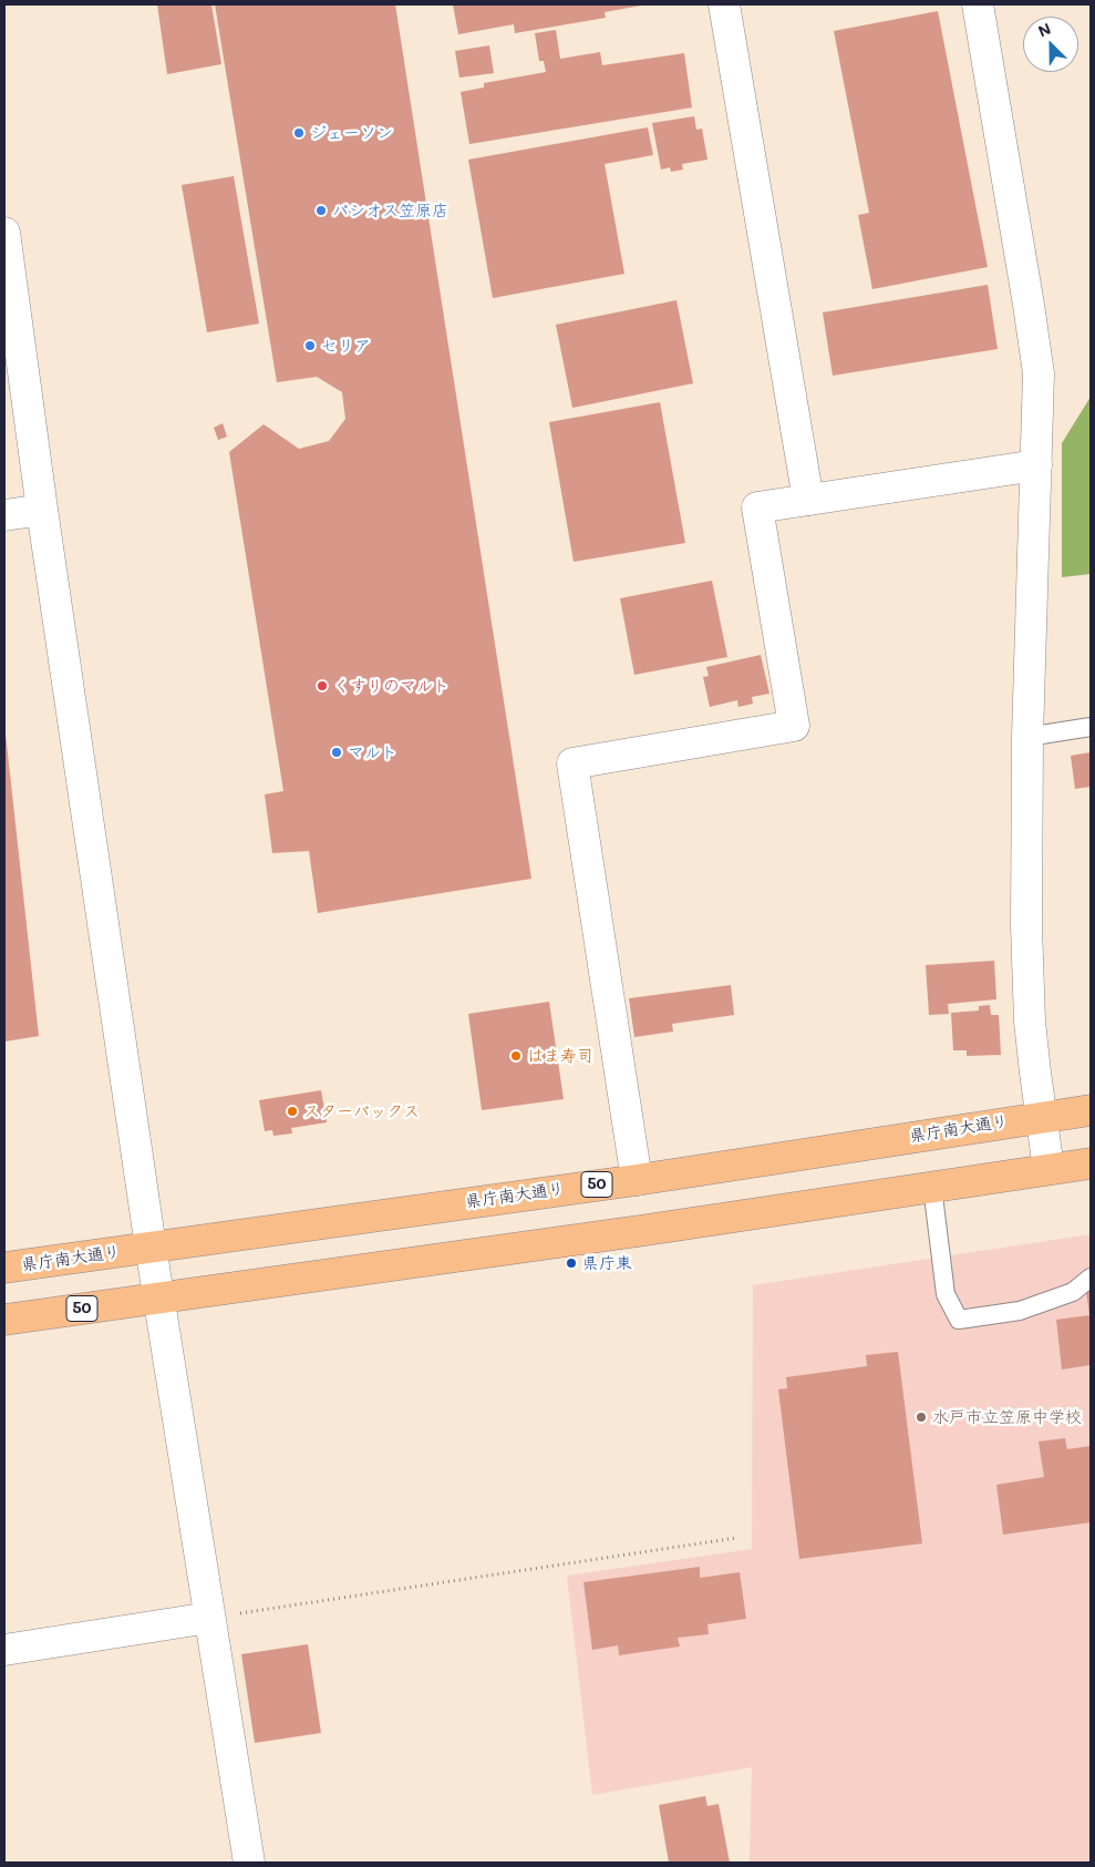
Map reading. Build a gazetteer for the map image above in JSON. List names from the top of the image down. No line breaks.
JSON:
{"streets":{"main road":["県庁南大通り","50"]},"places":["ジェーソン","パシオス笠原店","セリア","くすりのマルト","マルト","はま寿司","スターバックス","県庁東","水戸市立笠原中学校"],"north":"top left"}
